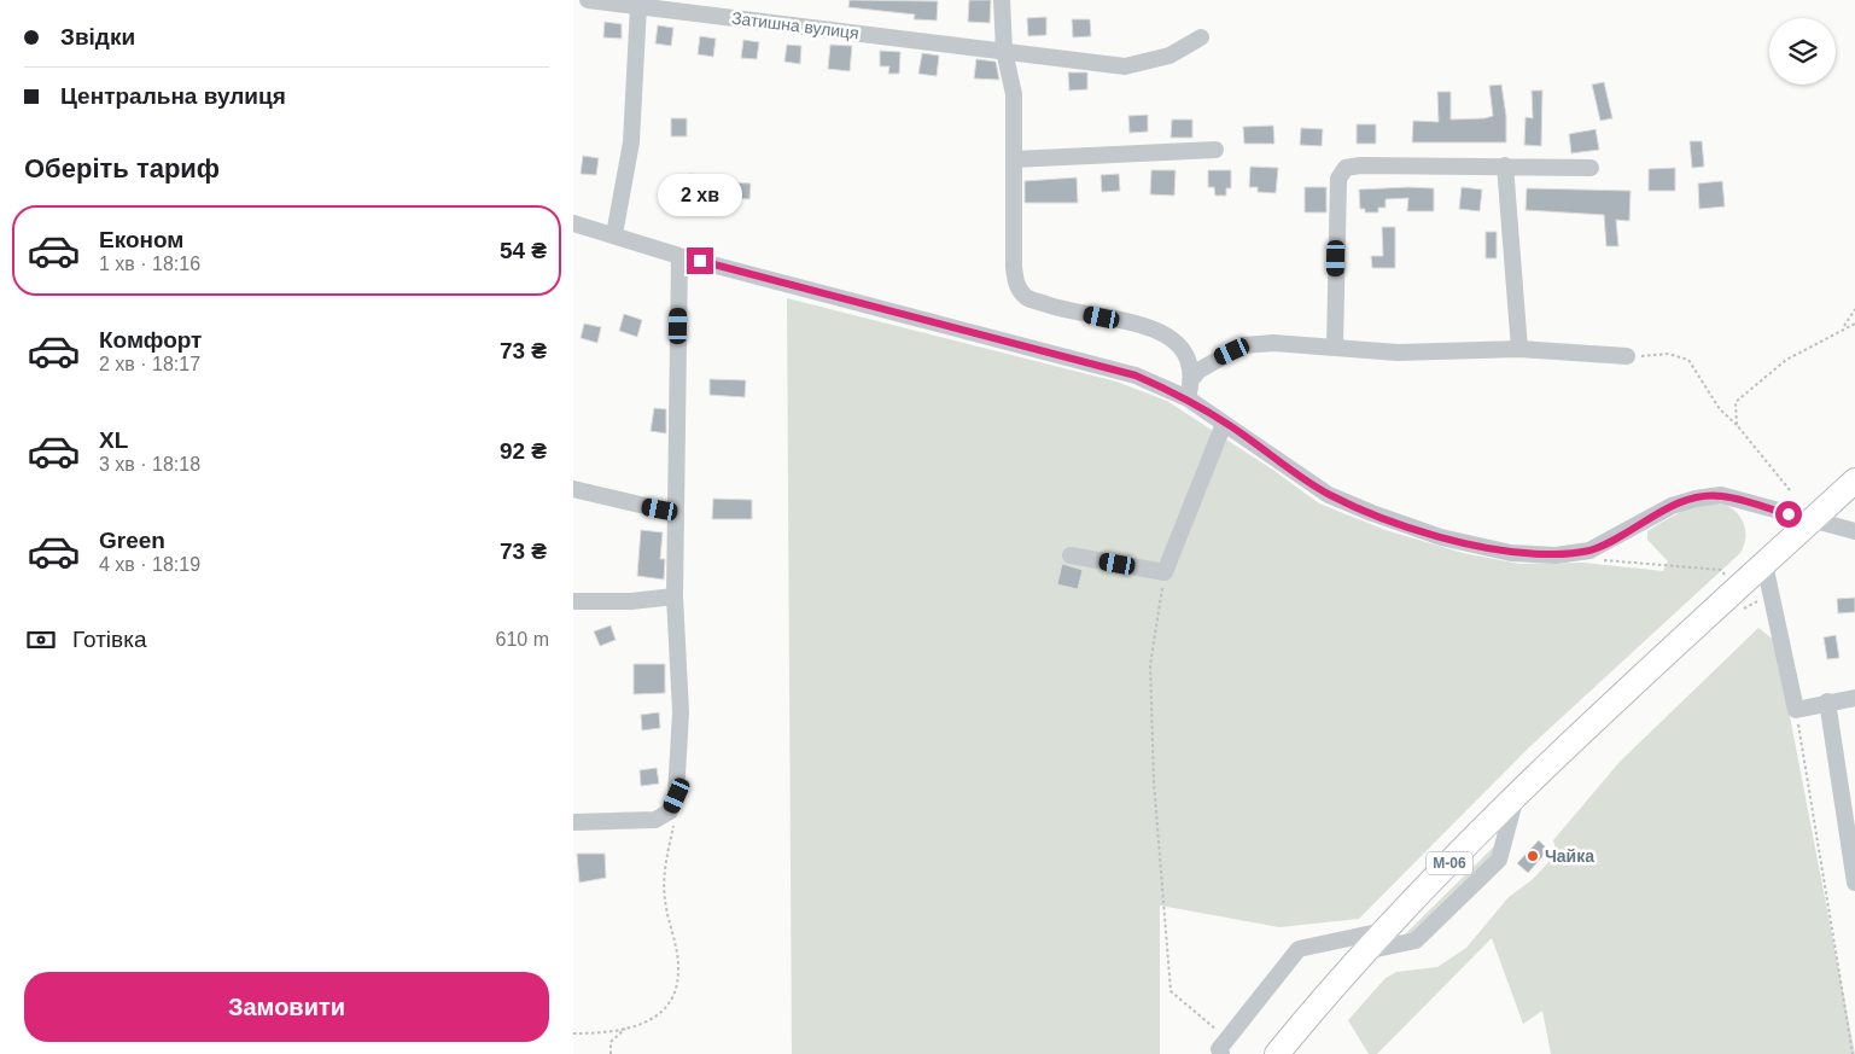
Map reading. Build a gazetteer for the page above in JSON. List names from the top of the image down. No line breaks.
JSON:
{"streets":{"highway":["М-06"],"street":["Затишна вулиця"]},"places":["Чайка"],"page":{"banner":["Звідки","Центральна вулиця"],"heading":"Оберіть тариф","bubble":"2 хв","list":[{"name":"Економ","note":"1 хв · 18:16","value":"54 ₴"},{"name":"Комфорт","note":"2 хв · 18:17","value":"73 ₴"},{"name":"XL","note":"3 хв · 18:18","value":"92 ₴"},{"name":"Green","note":"4 хв · 18:19","value":"73 ₴"}],"pay":["Готівка","610 m"],"buttons":"Замовити"}}
